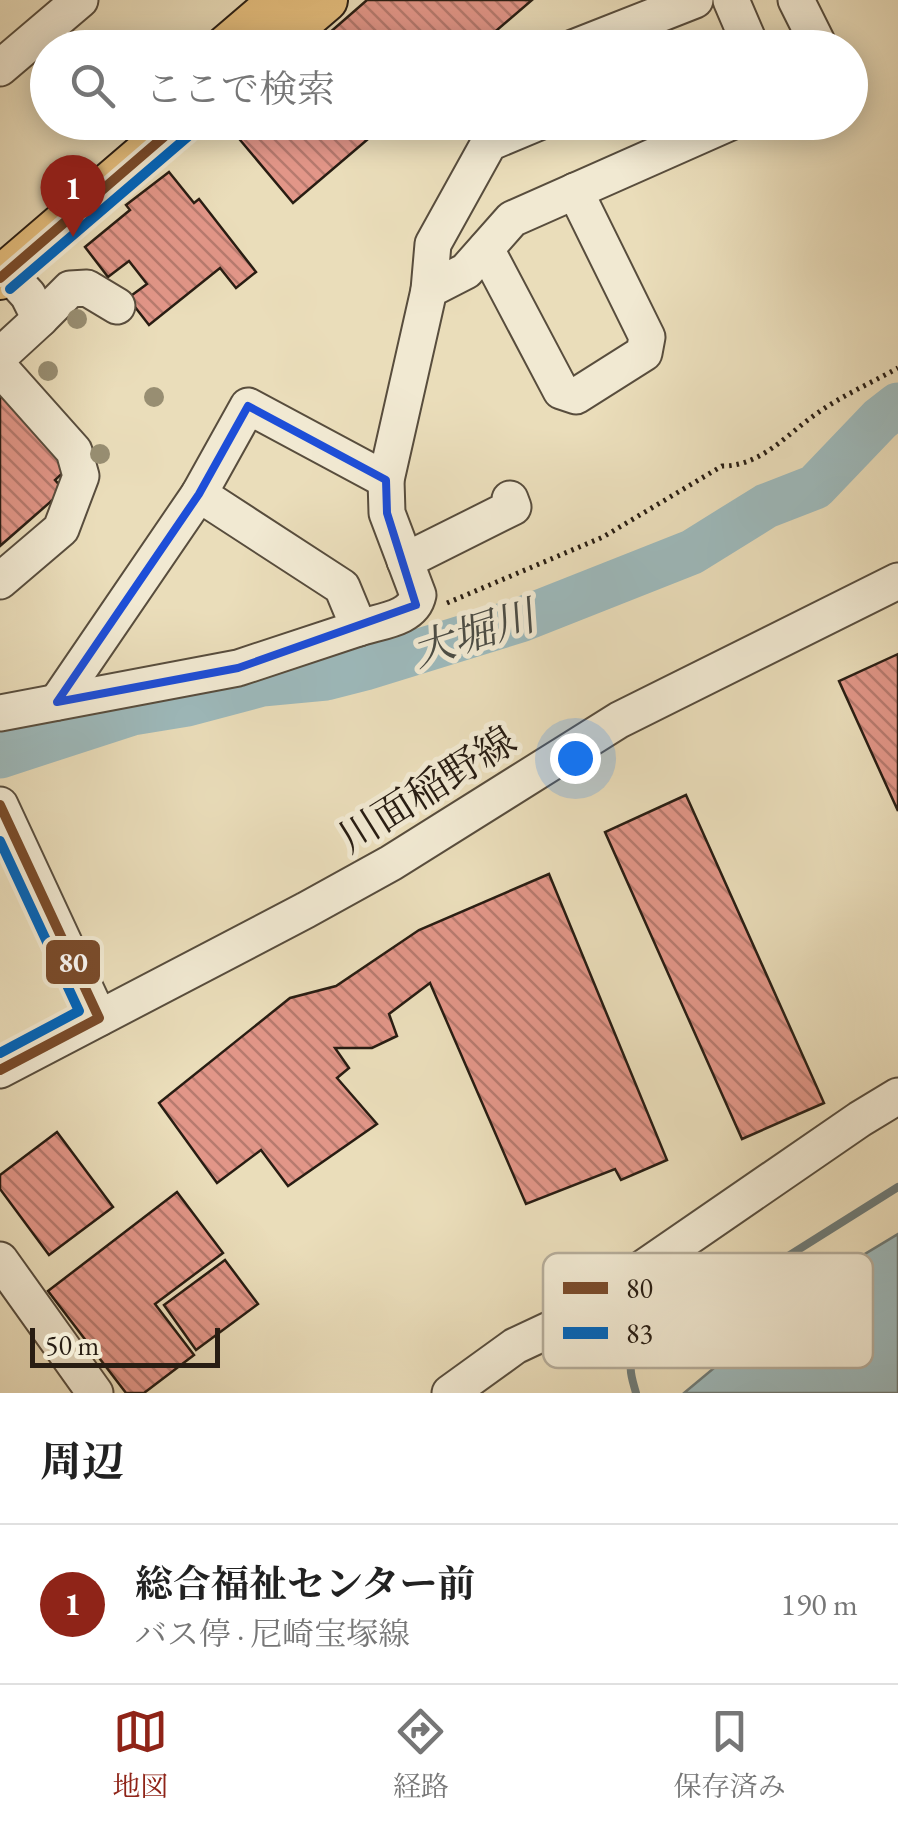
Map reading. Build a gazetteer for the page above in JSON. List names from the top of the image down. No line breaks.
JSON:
{"streets":{"street":["川面稲野線"]},"water":["大堀川"],"lines":["transit line 80","transit line 83"],"legend":["80","83"],"scale_bar":"50 m","page":{"search":"ここで検索","pins":"1","scale":"50 m","heading":"周辺","list":[{"mark":"1","name":"総合福祉センター前","note":"バス停 · 尼崎宝塚線","value":"190 m"}],"nav":["地図","経路","保存済み"]}}
